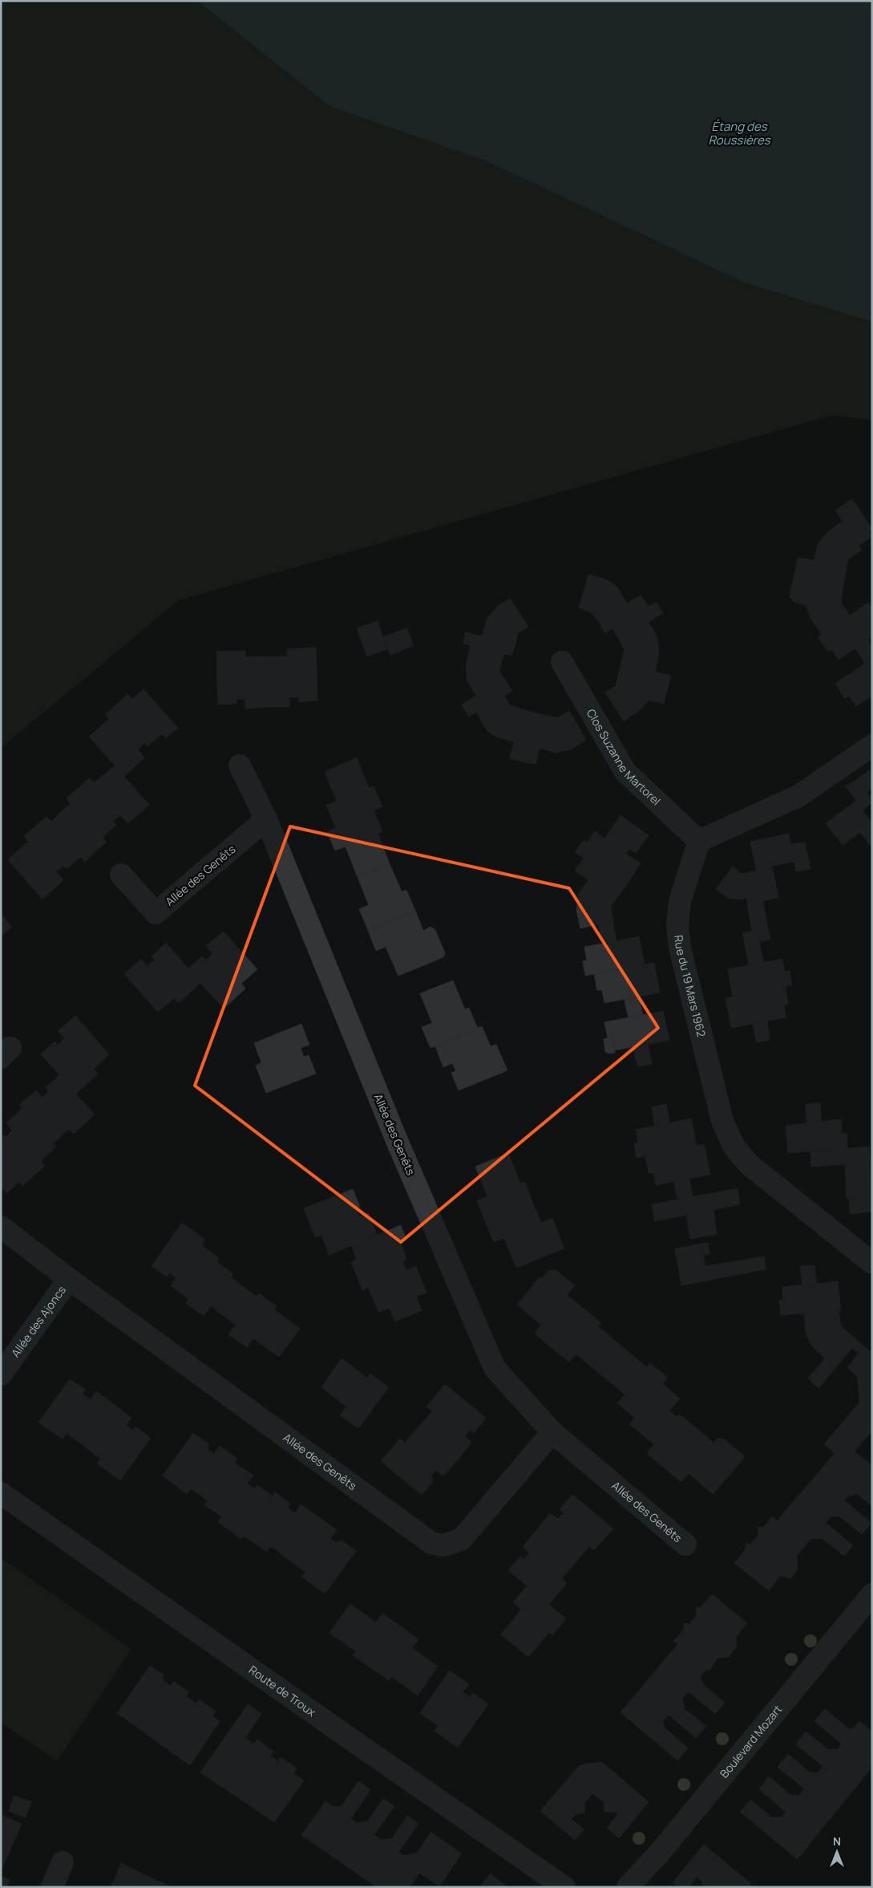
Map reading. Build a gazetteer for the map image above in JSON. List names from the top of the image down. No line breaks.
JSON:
{"streets":{"street":["Clos Suzanne Martorel","Allée des Genêts","Rue du 19 Mars 1962","Allée des Ajoncs","Route de Troux","Boulevard Mozart"]},"crossings":[["Clos Suzanne Martorel","Rue du 19 Mars 1962"],["Allée des Genêts","Allée des Ajoncs"]],"water":["Étang des Roussières"],"north":"top"}
